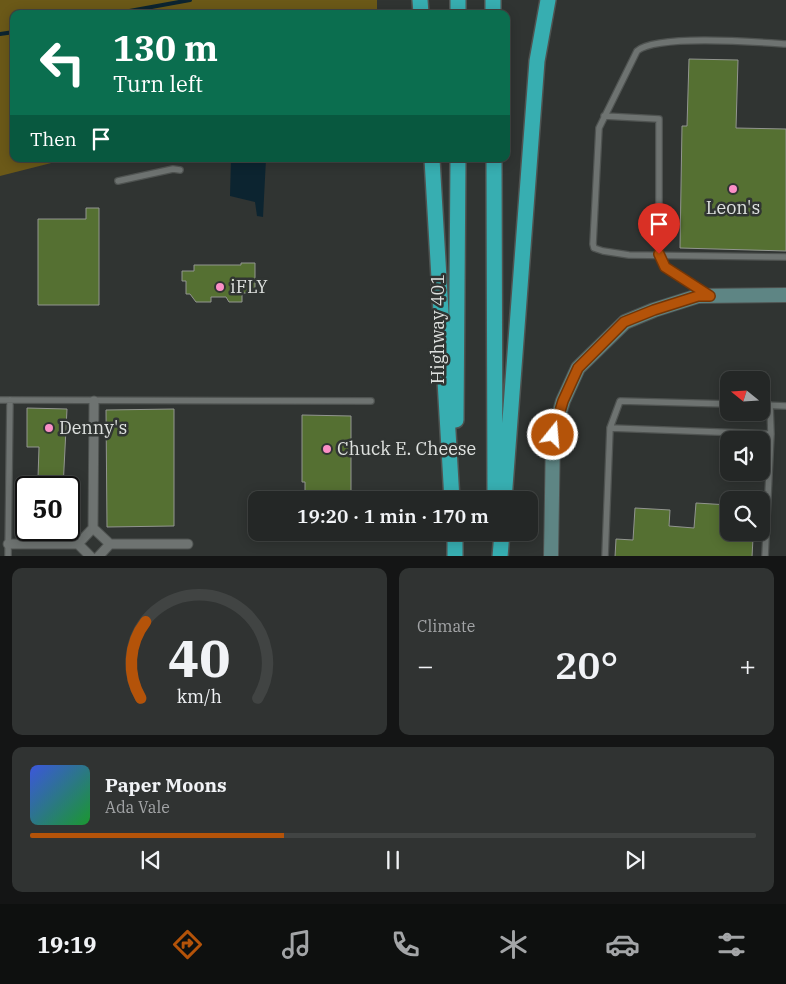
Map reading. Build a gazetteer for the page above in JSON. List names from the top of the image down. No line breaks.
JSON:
{"streets":{"highway":["Highway 401"]},"places":["Leon's","iFLY","Denny's","Chuck E. Cheese"],"north":"left","page":{"turn":["130 m","Turn left"],"then":"Then","limit":"50","trip":"19:20 · 1 min · 170 m","tile":"Climate","heat":["−","20°","+"],"song":["Paper Moons","Ada Vale"],"tabs":"19:19","gauge":["40","km/h"]}}
